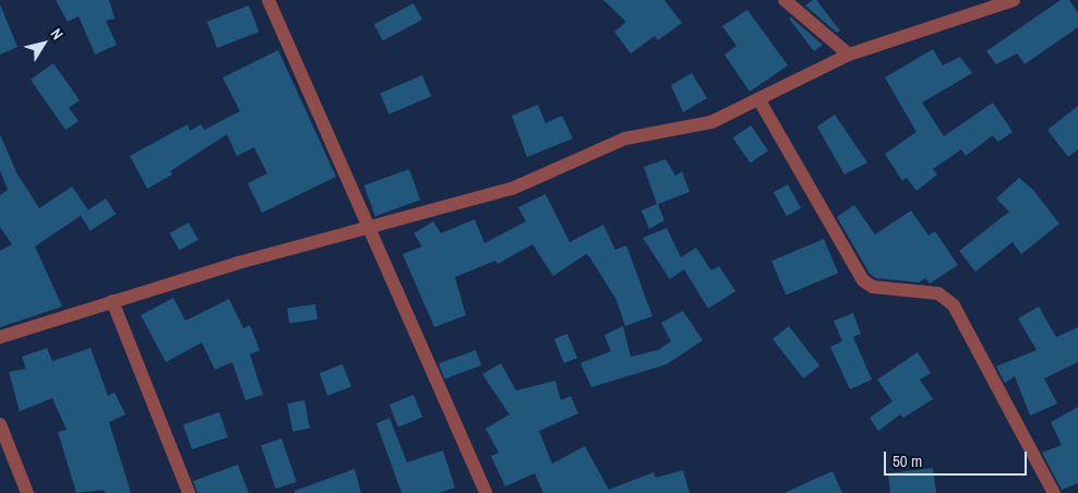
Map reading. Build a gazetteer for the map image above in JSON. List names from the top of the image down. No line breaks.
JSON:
{"scale_bar":"50 m","north":"top right"}
